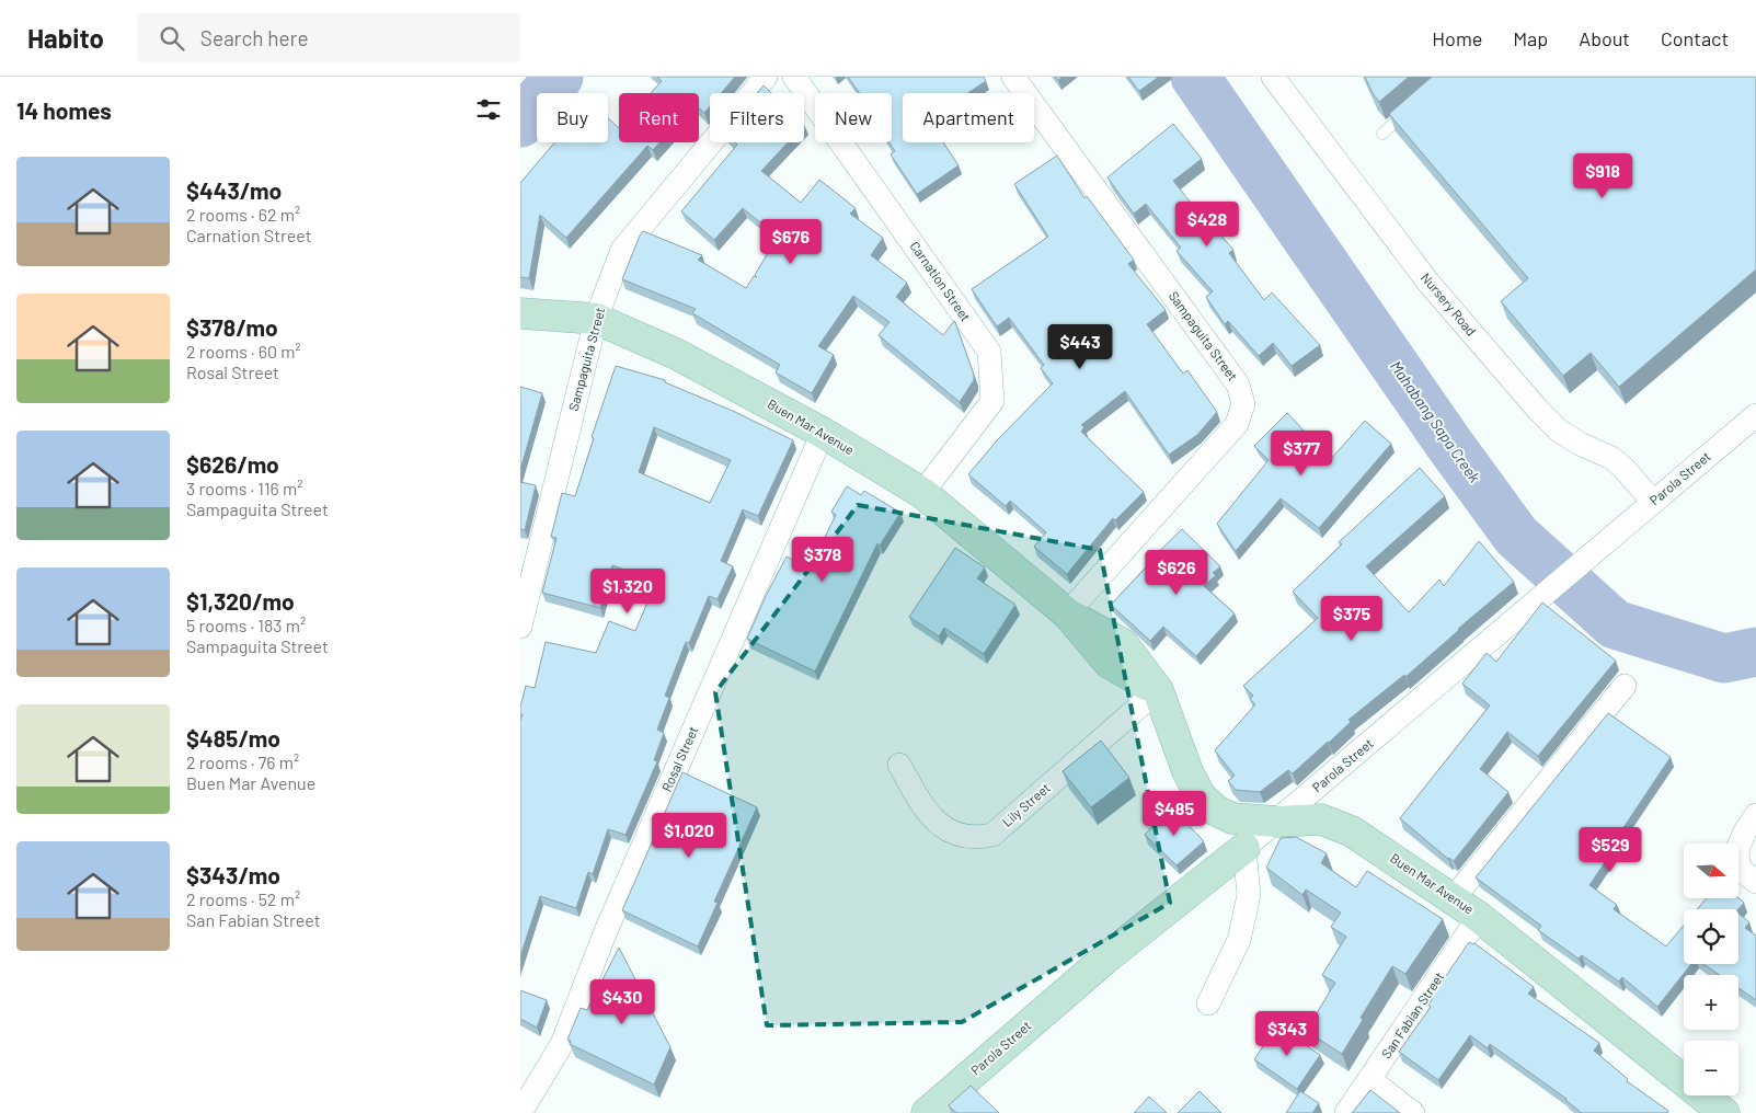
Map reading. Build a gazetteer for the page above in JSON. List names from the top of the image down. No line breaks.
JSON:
{"streets":{"street":["Carnation Street","Nursery Road","Sampaguita Street","Buen Mar Avenue","Parola Street","Rosal Street","Lily Street","San Fabian Street"]},"crossings":[["Carnation Street","Buen Mar Avenue"],["Nursery Road","Parola Street"],["Sampaguita Street","Buen Mar Avenue"],["Buen Mar Avenue","Parola Street"],["Buen Mar Avenue","Rosal Street"],["Buen Mar Avenue","Lily Street"],["Buen Mar Avenue","San Fabian Street"]],"water":["Mahabang Sapa Creek"],"north":"right","page":{"header":"Habito","search":"Search here","nav":["Home","Map","About","Contact"],"heading":"14 homes","chip":["Buy","Rent","Filters","New","Apartment"],"list":[{"name":"$443/mo","note":"2 rooms · 62 m² · Carnation Street"},{"name":"$378/mo","note":"2 rooms · 60 m² · Rosal Street"},{"name":"$626/mo","note":"3 rooms · 116 m² · Sampaguita Street"},{"name":"$1,320/mo","note":"5 rooms · 183 m² · Sampaguita Street"},{"name":"$485/mo","note":"2 rooms · 76 m² · Buen Mar Avenue"},{"name":"$343/mo","note":"2 rooms · 52 m² · San Fabian Street"}],"price":["$918","$428","$676","$443","$377","$378","$626","$1,320","$375","$485","$1,020","$529","$430","$343"],"map_buttons":["+","−"]}}
